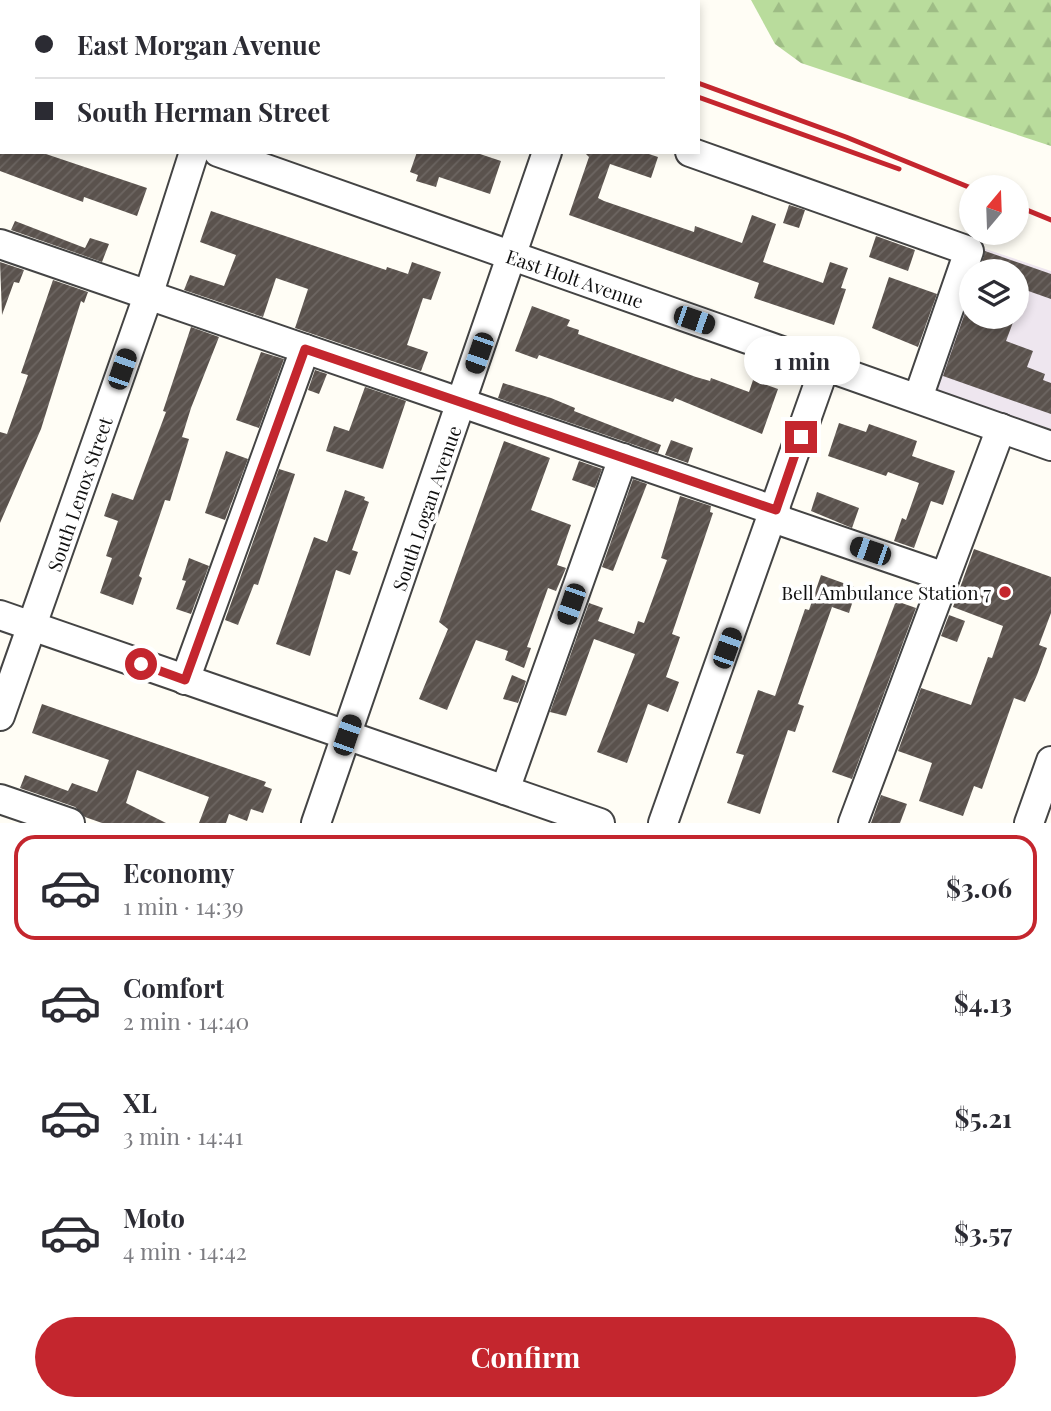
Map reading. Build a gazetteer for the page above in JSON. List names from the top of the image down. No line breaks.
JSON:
{"streets":{"street":["East Holt Avenue","South Lenox Street","South Logan Avenue"]},"crossings":[["East Holt Avenue","South Logan Avenue"]],"places":["Bell Ambulance Station 7"],"north":"top","page":{"banner":["East Morgan Avenue","South Herman Street"],"bubble":"1 min","list":[{"name":"Economy","note":"1 min · 14:39","value":"$3.06"},{"name":"Comfort","note":"2 min · 14:40","value":"$4.13"},{"name":"XL","note":"3 min · 14:41","value":"$5.21"},{"name":"Moto","note":"4 min · 14:42","value":"$3.57"}],"buttons":"Confirm"}}
